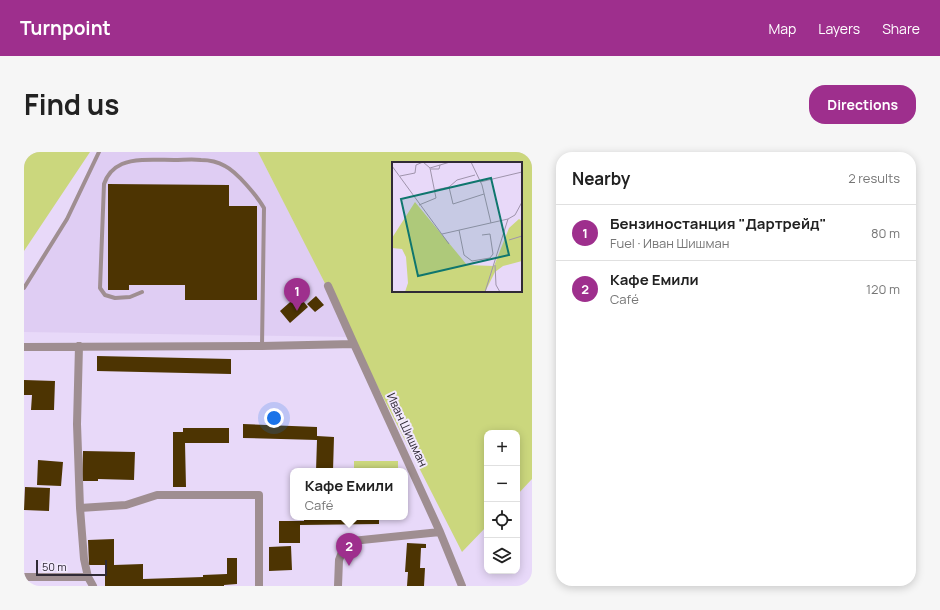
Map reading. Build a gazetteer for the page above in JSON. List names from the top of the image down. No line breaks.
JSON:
{"streets":{"street":["Иван Шишман"]},"scale_bar":"50 m","page":{"header":"Turnpoint","nav":["Map","Layers","Share"],"title":"Find us","buttons":"Directions","heading":["Nearby","2 results"],"list":[{"mark":"1","name":"Бензиностанция \"Дартрейд\"","note":"Fuel · Иван Шишман","value":"80 m"},{"mark":"2","name":"Кафе Емили","note":"Café","value":"120 m"}],"pins":["1","2"],"map_buttons":["+","−"],"popup":["Кафе Емили","Café"],"scale":"50 m"}}
